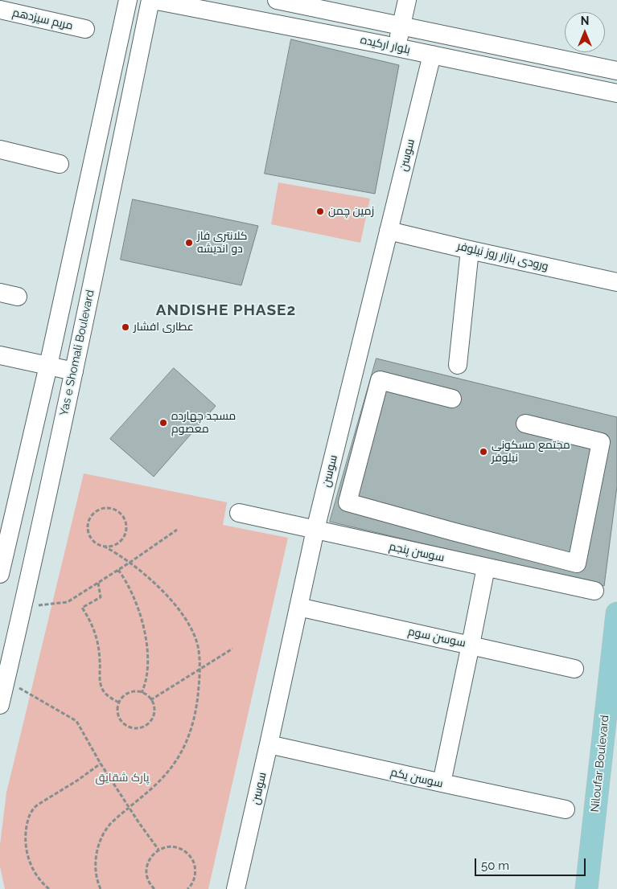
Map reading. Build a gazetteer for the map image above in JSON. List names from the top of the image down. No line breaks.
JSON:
{"streets":{"main road":["Niloufar Boulevard"],"street":["مریم سیزدهم","بلوار ارکیده","سوسن","ورودی بازار روز نیلوفر","Yas e Shomali Boulevard","سوسن پنجم","سوسن سوم","سوسن یکم"]},"crossings":[["بلوار ارکیده","سوسن"],["بلوار ارکیده","Yas e Shomali Boulevard"],["سوسن","ورودی بازار روز نیلوفر"],["سوسن","سوسن پنجم"],["سوسن","سوسن سوم"],["سوسن","سوسن یکم"]],"districts":["ANDISHE PHASE2"],"parks":["پارک شقایق"],"places":["زمین چمن","کلانتری فاز دو اندیشه","عطاری افشار","مسجد چهارده معصوم","مجتمع مسکونی نیلوفر"],"scale_bar":"50 m","north":"top"}
